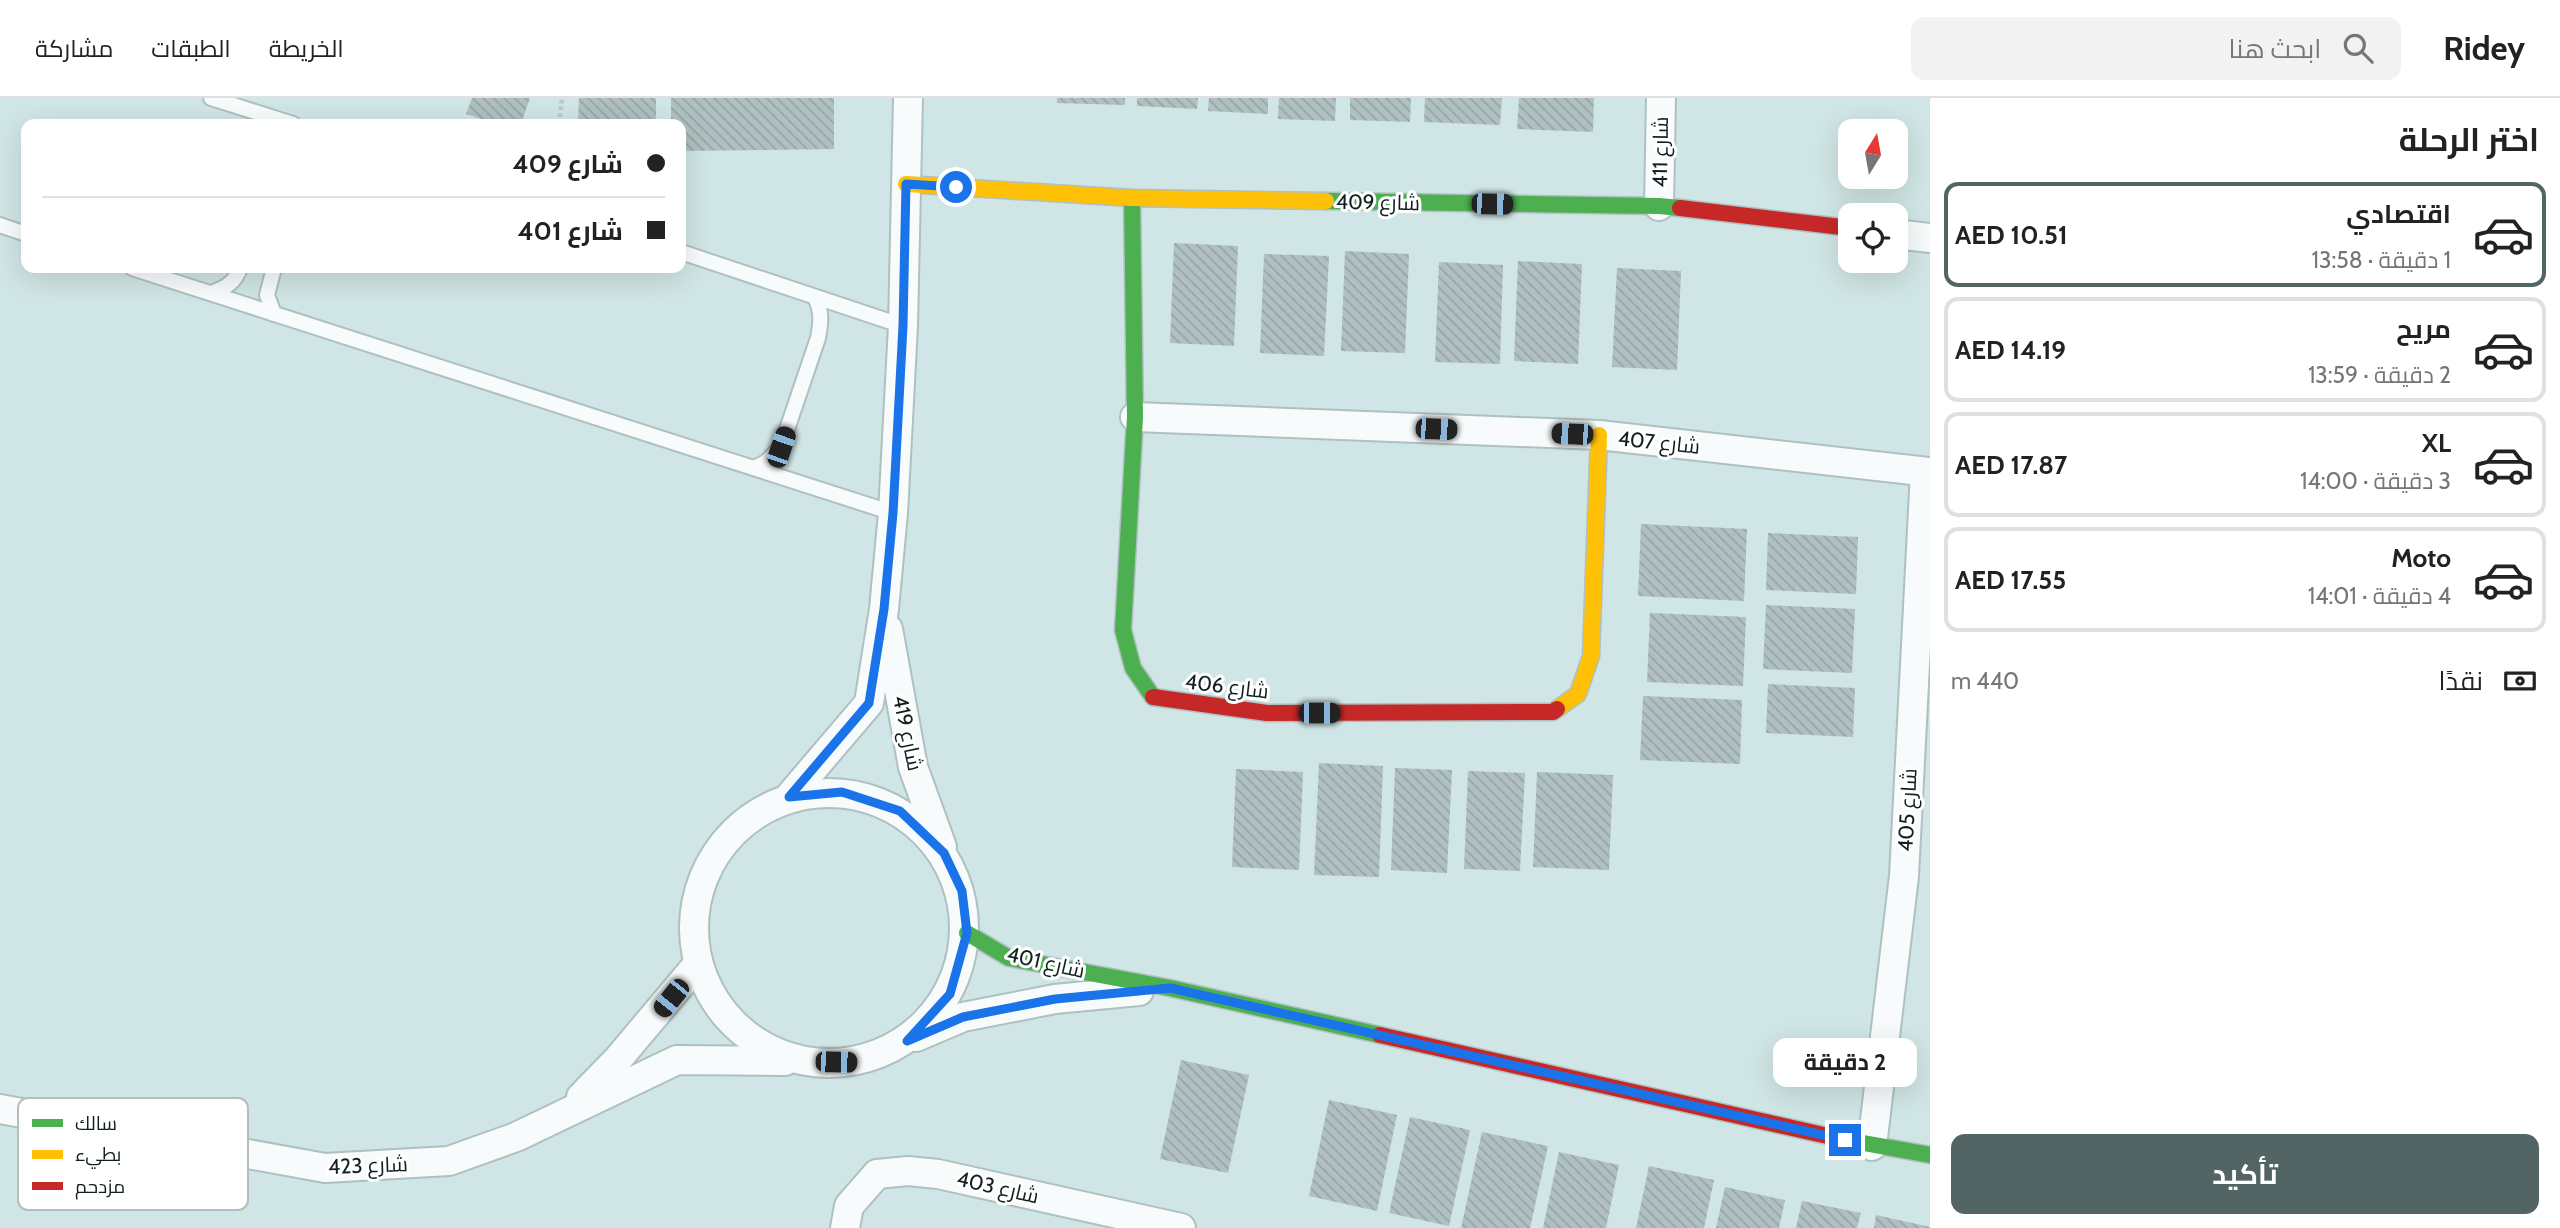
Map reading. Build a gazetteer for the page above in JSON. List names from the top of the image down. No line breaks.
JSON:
{"streets":{"street":["شارع 411","شارع 409","شارع 407","شارع 406","شارع 419","شارع 405","شارع 401","شارع 423","شارع 403"]},"crossings":[["شارع 411","شارع 409"],["شارع 409","شارع 406"],["شارع 409","شارع 419"],["شارع 407","شارع 406"],["شارع 407","شارع 405"],["شارع 419","شارع 401"],["شارع 405","شارع 401"],["شارع 401","شارع 423"]],"legend":["سالك","بطيء","مزدحم"],"north":"top","page":{"header":"Ridey","search":"ابحث هنا","nav":["الخريطة","الطبقات","مشاركة"],"heading":"اختر الرحلة","banner":["شارع 409","شارع 401"],"list":[{"name":"اقتصادي","note":"1 دقيقة · 13:58","value":"AED 10.51"},{"name":"مريح","note":"2 دقيقة · 13:59","value":"AED 14.19"},{"name":"XL","note":"3 دقيقة · 14:00","value":"AED 17.87"},{"name":"Moto","note":"4 دقيقة · 14:01","value":"AED 17.55"}],"pay":["نقدًا","440 m"],"bubble":"2 دقيقة","buttons":"تأكيد"}}
